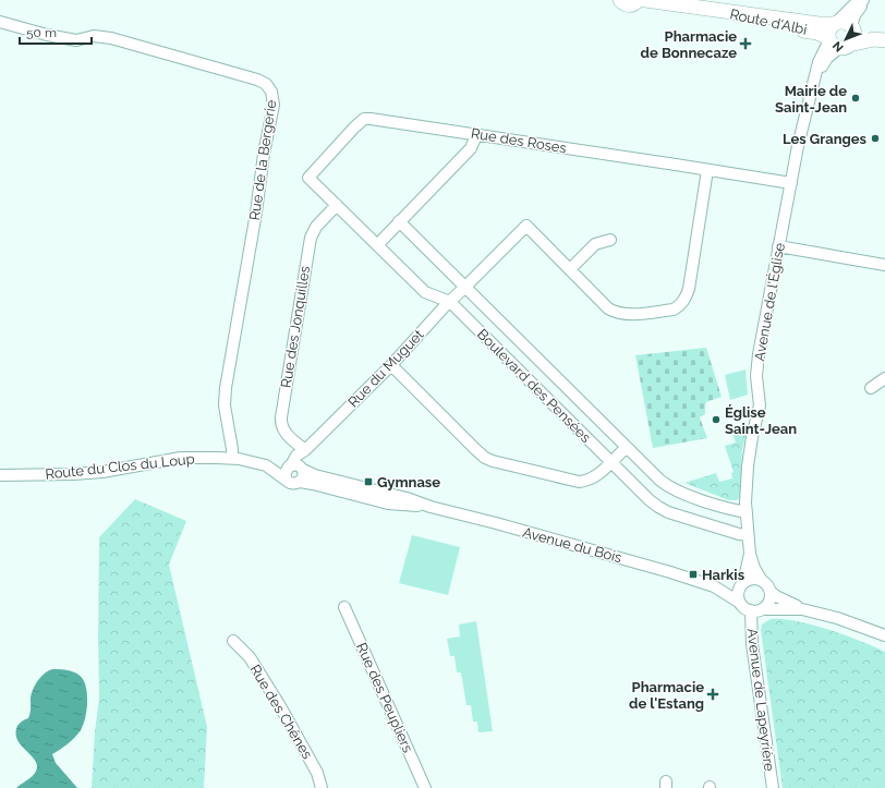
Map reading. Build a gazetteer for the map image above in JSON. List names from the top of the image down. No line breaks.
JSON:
{"streets":{"main road":["Route d'Albi"],"street":["Rue des Roses","Rue de la Bergerie","Avenue de l'Église","Rue des Jonquilles","Rue du Muguet","Boulevard des Pensées","Route du Clos du Loup","Avenue du Bois","Rue des Peupliers","Avenue de Lapeyrière","Rue des Chênes"]},"crossings":[["Route d'Albi","Avenue de l'Église"],["Rue des Roses","Avenue de l'Église"],["Rue des Roses","Rue des Jonquilles"],["Rue des Roses","Boulevard des Pensées"],["Rue de la Bergerie","Route du Clos du Loup"],["Avenue de l'Église","Boulevard des Pensées"],["Avenue de l'Église","Avenue du Bois"],["Avenue de l'Église","Avenue de Lapeyrière"],["Rue des Jonquilles","Rue du Muguet"],["Rue des Jonquilles","Boulevard des Pensées"],["Rue du Muguet","Boulevard des Pensées"],["Rue du Muguet","Route du Clos du Loup"],["Rue du Muguet","Avenue du Bois"],["Route du Clos du Loup","Avenue du Bois"],["Avenue du Bois","Avenue de Lapeyrière"]],"places":{"health":["Pharmacie de Bonnecaze","Pharmacie de l'Estang"],"other":["Mairie de Saint-Jean","Les Granges","Église Saint-Jean"],"transit":["Gymnase","Harkis"]},"scale_bar":"50 m","north":"bottom left"}
